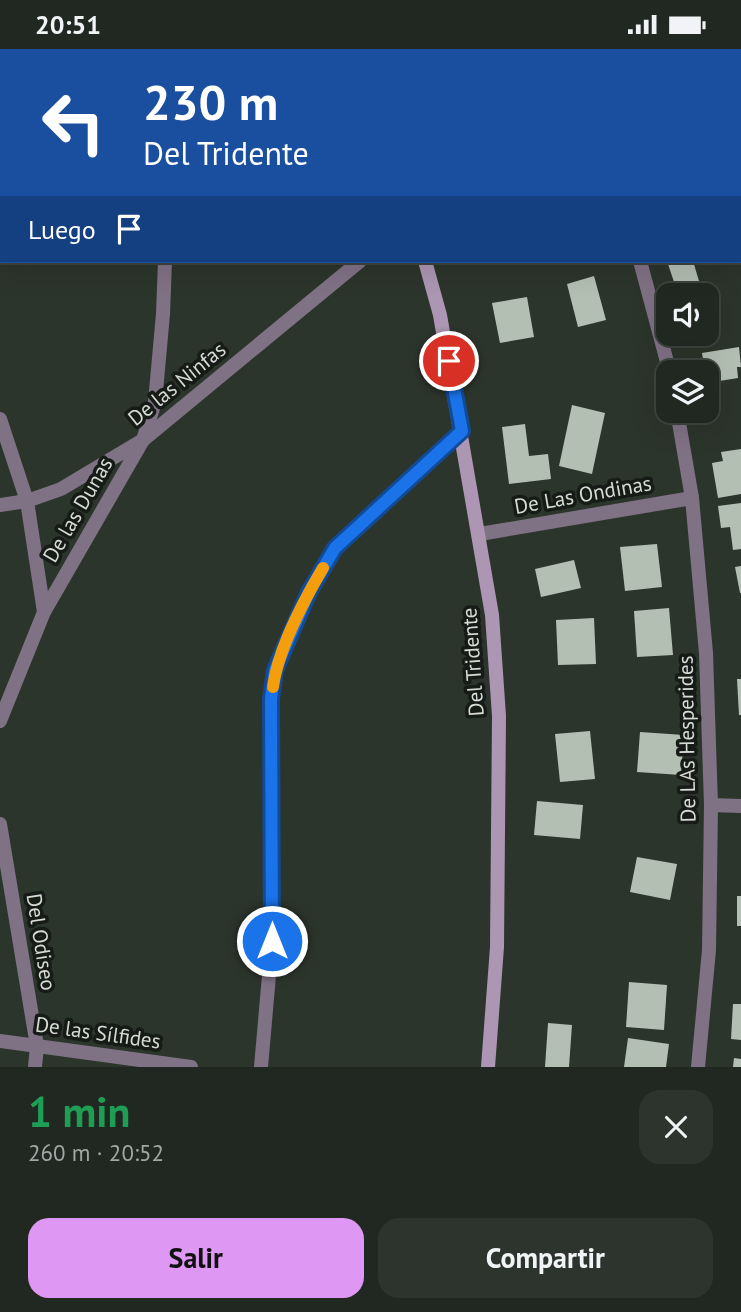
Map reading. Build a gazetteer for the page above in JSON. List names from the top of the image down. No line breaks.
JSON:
{"streets":{"main road":["Del Tridente"],"street":["De las Ninfas","De Las Ondinas","De las Dunas","De LAs Hesperides","Del Odiseo","De las Sílfides"]},"crossings":[["De las Ninfas","De las Dunas"],["De Las Ondinas","Del Tridente"],["De Las Ondinas","De LAs Hesperides"],["Del Odiseo","De las Sílfides"]],"page":{"status":"20:51","turn":["230 m","Del Tridente"],"then":"Luego","heading":["1 min","260 m · 20:52"],"buttons":["Salir","Compartir"]}}
